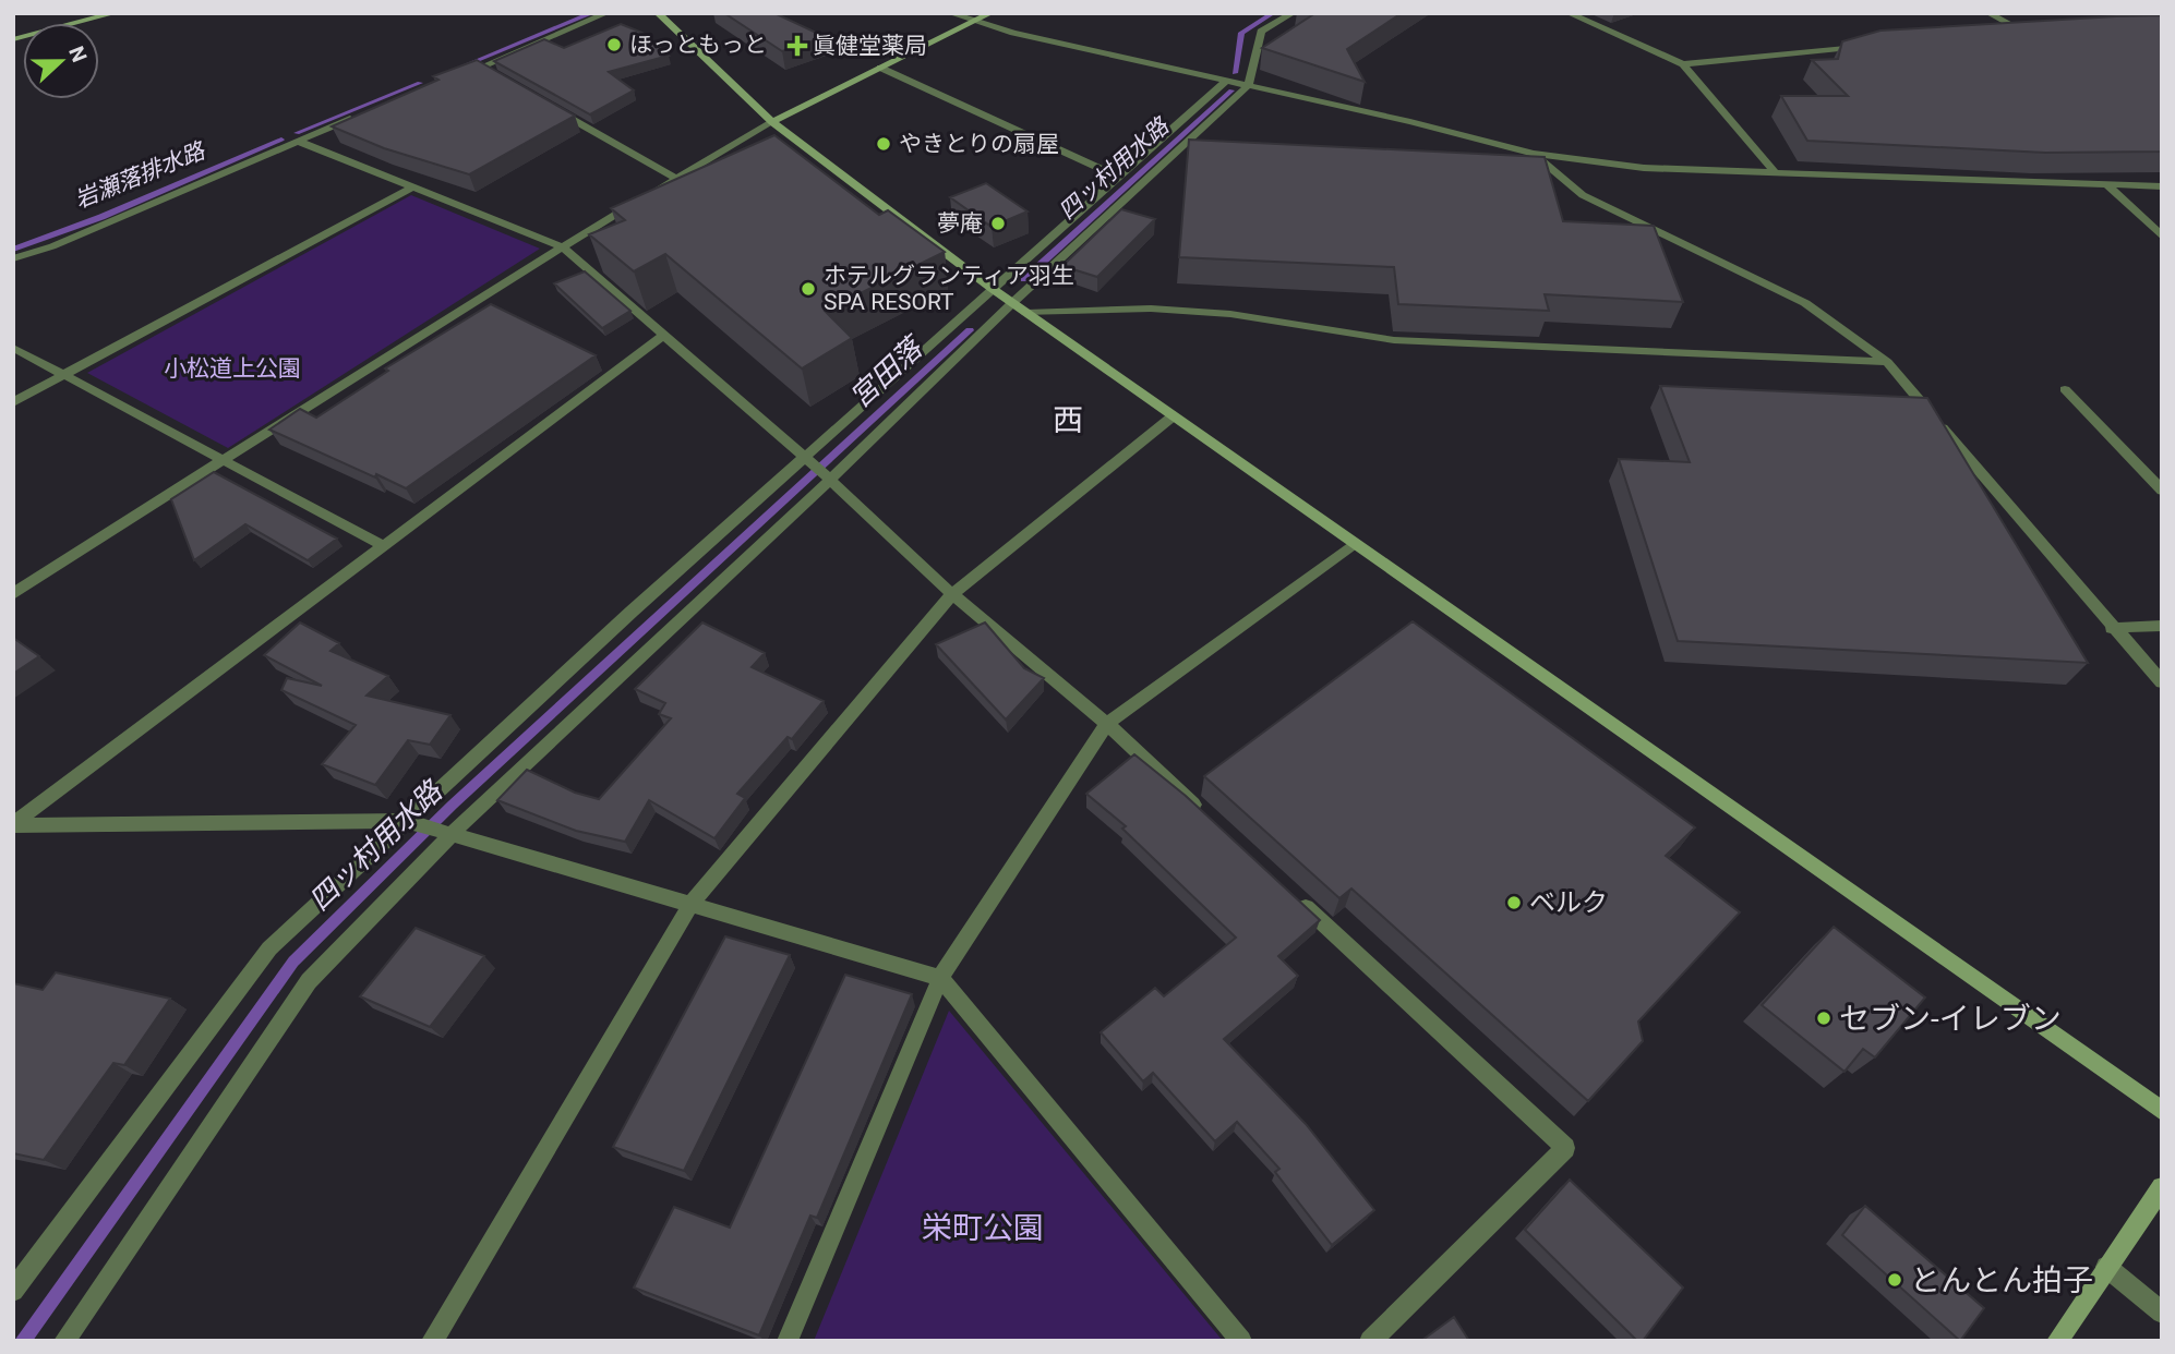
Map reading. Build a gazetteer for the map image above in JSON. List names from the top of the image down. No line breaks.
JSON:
{"districts":["西"],"water":["四ッ村用水路","岩瀬落排水路","宮田落"],"parks":["小松道上公園","栄町公園"],"places":{"other":["ほっともっと","やきとりの扇屋","夢庵","ホテルグランティア羽生 SPA RESORT","ベルク","セブン-イレブン","とんとん拍子"],"health":["眞健堂薬局"]},"north":"right"}
